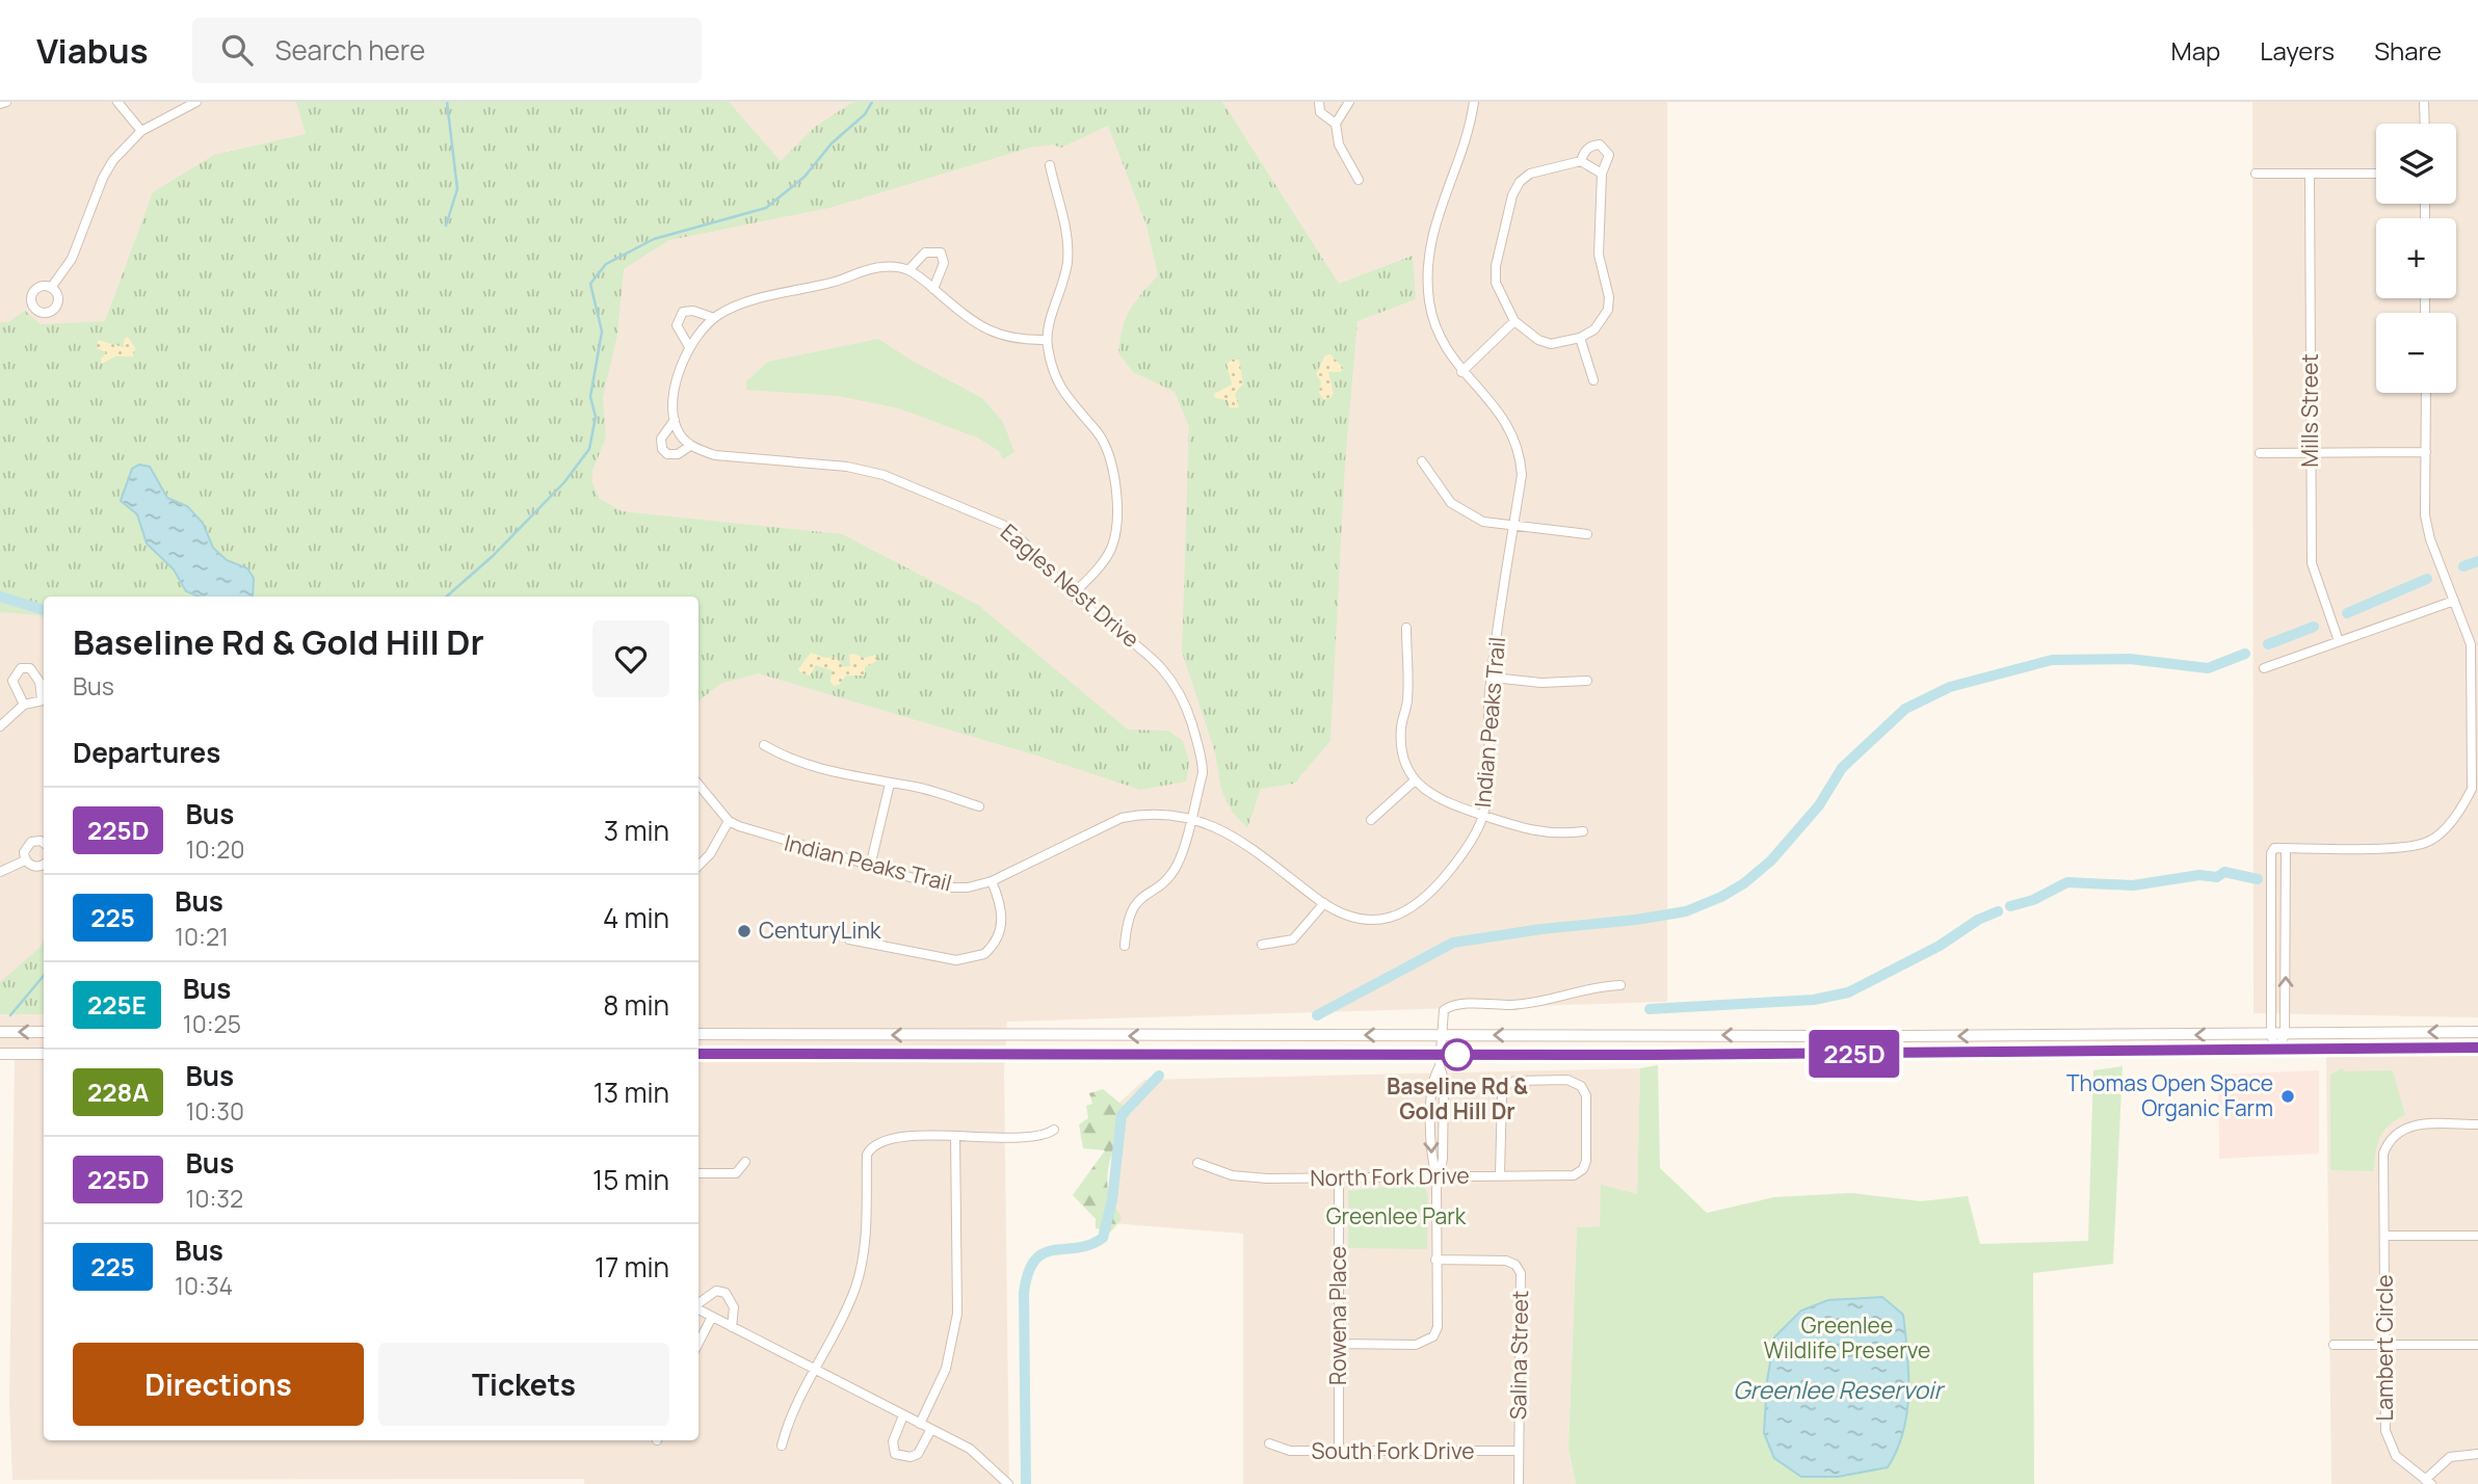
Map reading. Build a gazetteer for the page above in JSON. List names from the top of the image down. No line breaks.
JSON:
{"streets":{"street":["Mills Street","Eagles Nest Drive","Indian Peaks Trail","North Fork Drive","Rowena Place","Lambert Circle","Salina Street","South Fork Drive"]},"crossings":[["Eagles Nest Drive","Indian Peaks Trail"],["North Fork Drive","Rowena Place"],["Rowena Place","South Fork Drive"],["Salina Street","South Fork Drive"]],"water":["Greenlee Reservoir"],"parks":["Greenlee Park","Greenlee Wildlife Preserve"],"places":["CenturyLink","Baseline Rd & Gold Hill Dr","Thomas Open Space Organic Farm"],"lines":["bus line 225D"],"page":{"header":"Viabus","search":"Search here","nav":["Map","Layers","Share"],"on_map":"225D","map_buttons":["+","−"],"heading":[["Baseline Rd & Gold Hill Dr","Bus"],"Departures"],"list":[{"mark":"225D","name":"Bus","note":"10:20","value":"3 min"},{"mark":"225","name":"Bus","note":"10:21","value":"4 min"},{"mark":"225E","name":"Bus","note":"10:25","value":"8 min"},{"mark":"228A","name":"Bus","note":"10:30","value":"13 min"},{"mark":"225D","name":"Bus","note":"10:32","value":"15 min"},{"mark":"225","name":"Bus","note":"10:34","value":"17 min"}],"buttons":["Directions","Tickets"]}}
